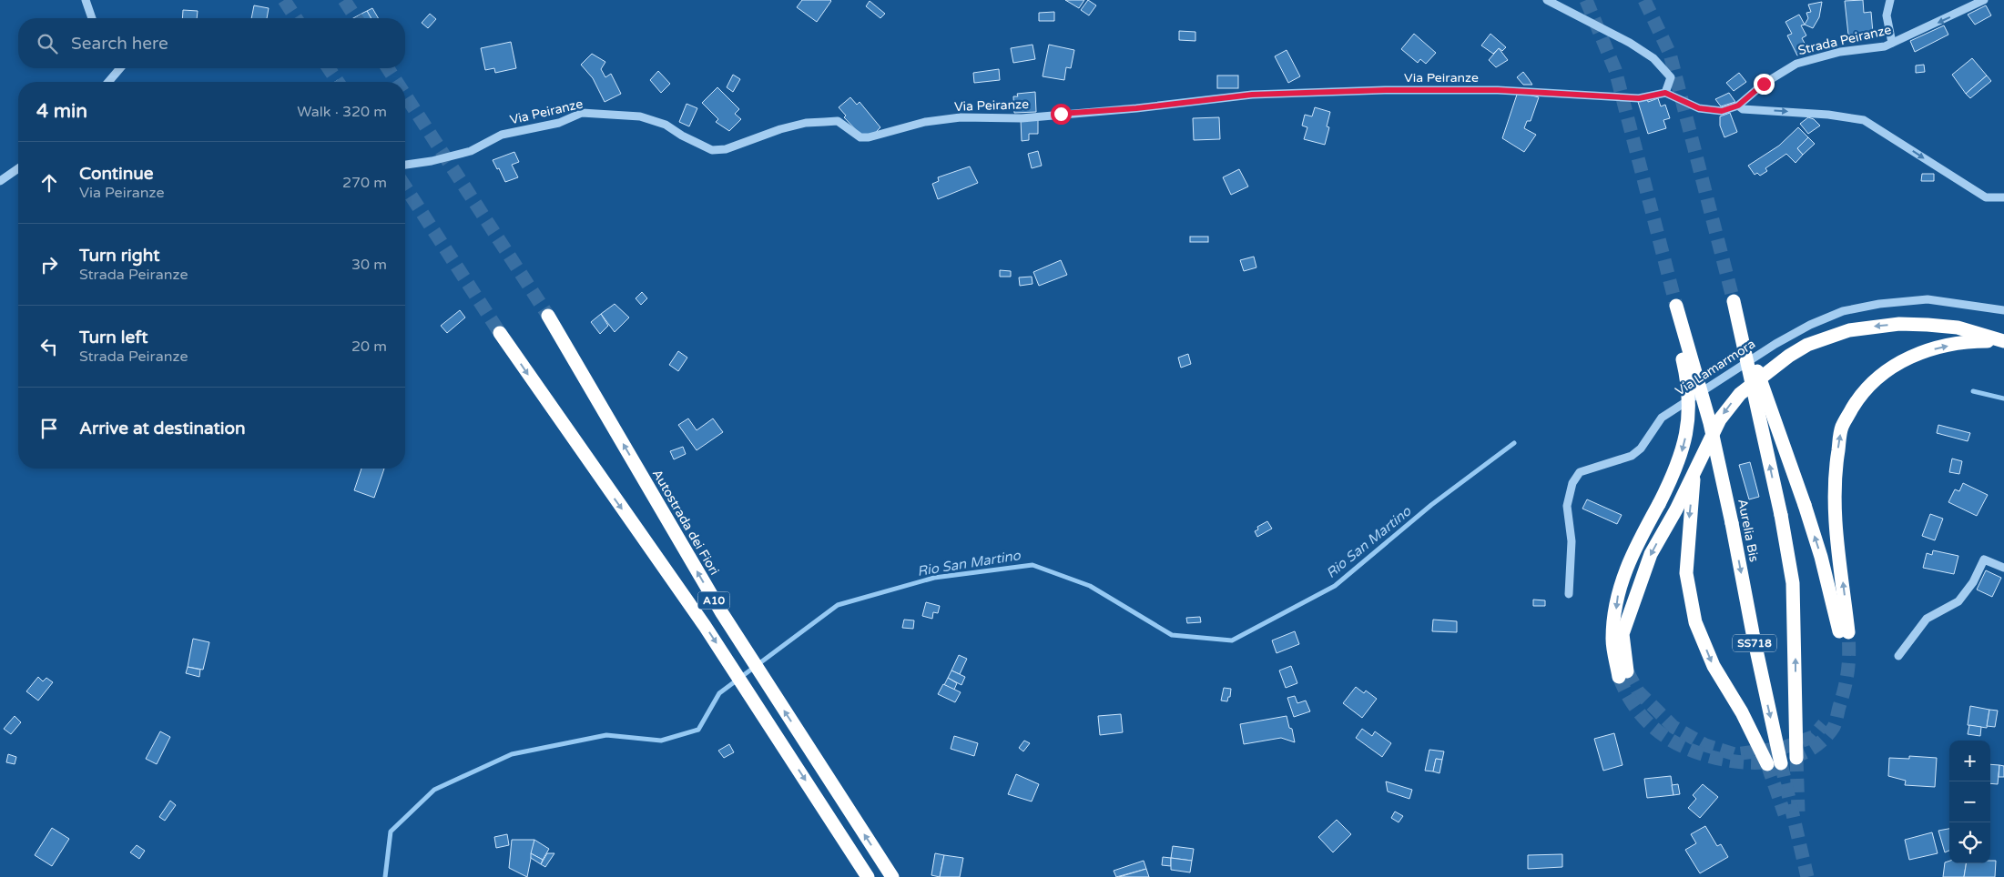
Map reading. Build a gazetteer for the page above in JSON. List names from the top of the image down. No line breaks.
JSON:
{"streets":{"highway":["Autostrada dei Fiori","Aurelia Bis","A10","SS718"],"street":["Strada Peiranze","Via Peiranze","Via Lamarmora"]},"crossings":[["Strada Peiranze","Via Peiranze"]],"water":["Rio San Martino"],"page":{"search":"Search here","heading":["4 min","Walk · 320 m"],"list":[["Continue","Via Peiranze","270 m"],["Turn right","Strada Peiranze","30 m"],["Turn left","Strada Peiranze","20 m"],"Arrive at destination"],"map_buttons":["+","−"]}}
